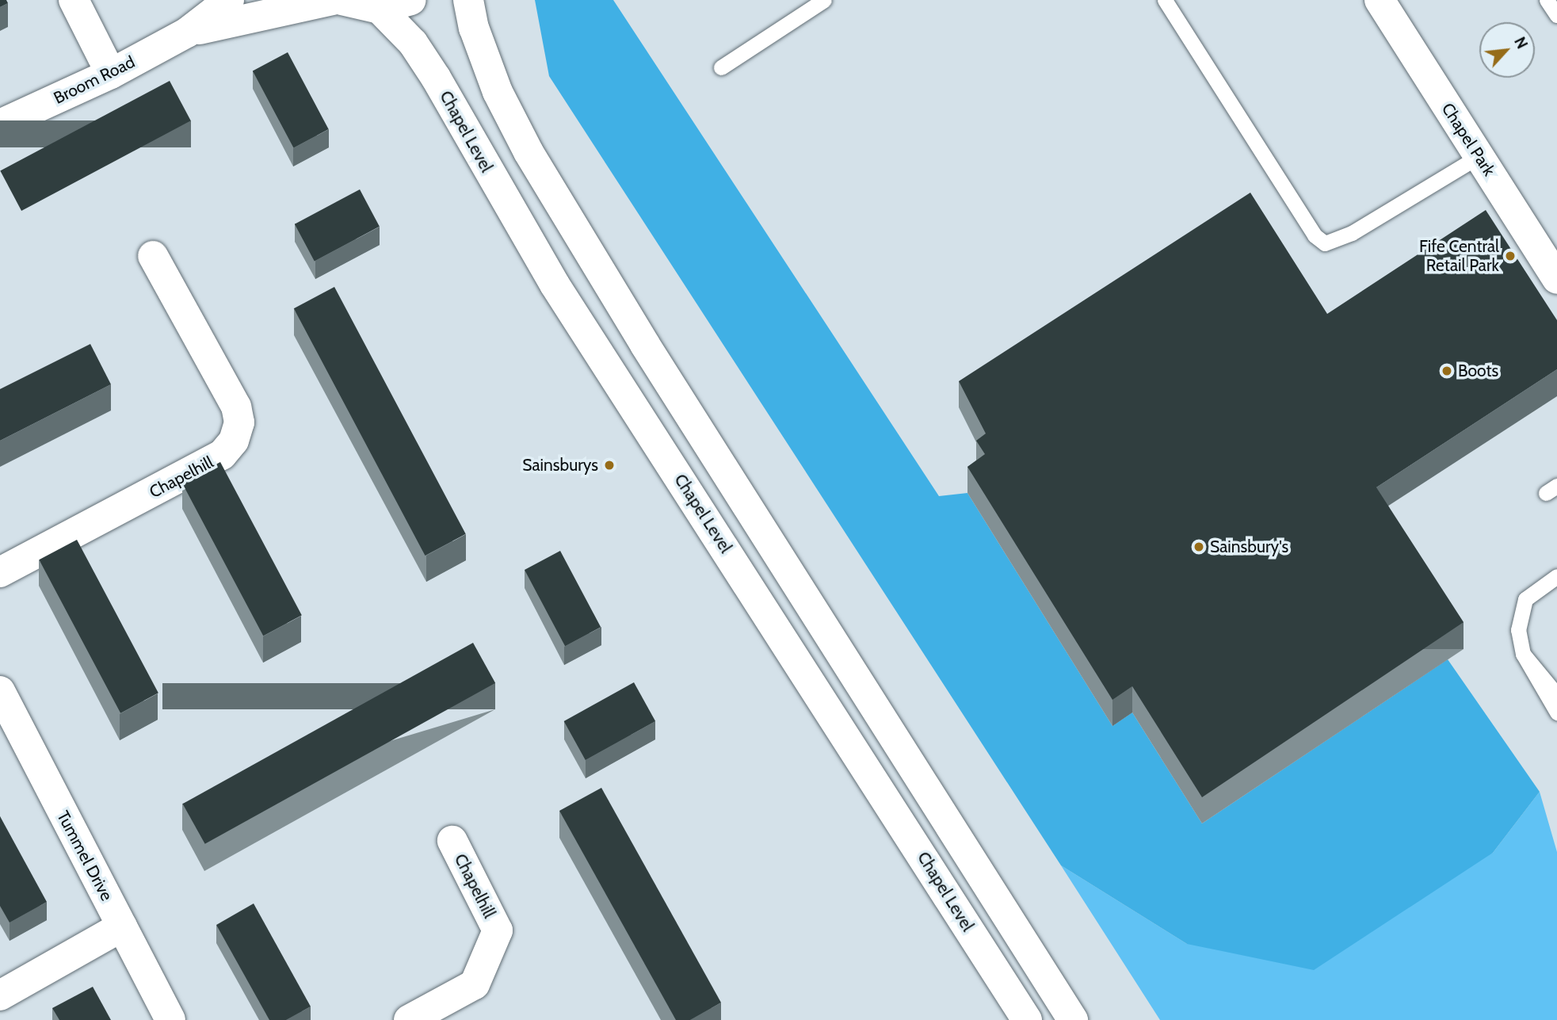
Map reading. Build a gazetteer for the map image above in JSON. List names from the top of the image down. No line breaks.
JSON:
{"streets":{"main road":["Broom Road","Chapel Level","Chapel Park","Chapelhill","Tummel Drive"]},"places":["Fife Central Retail Park","Boots","Sainsburys","Sainsbury's"],"north":"top right"}
